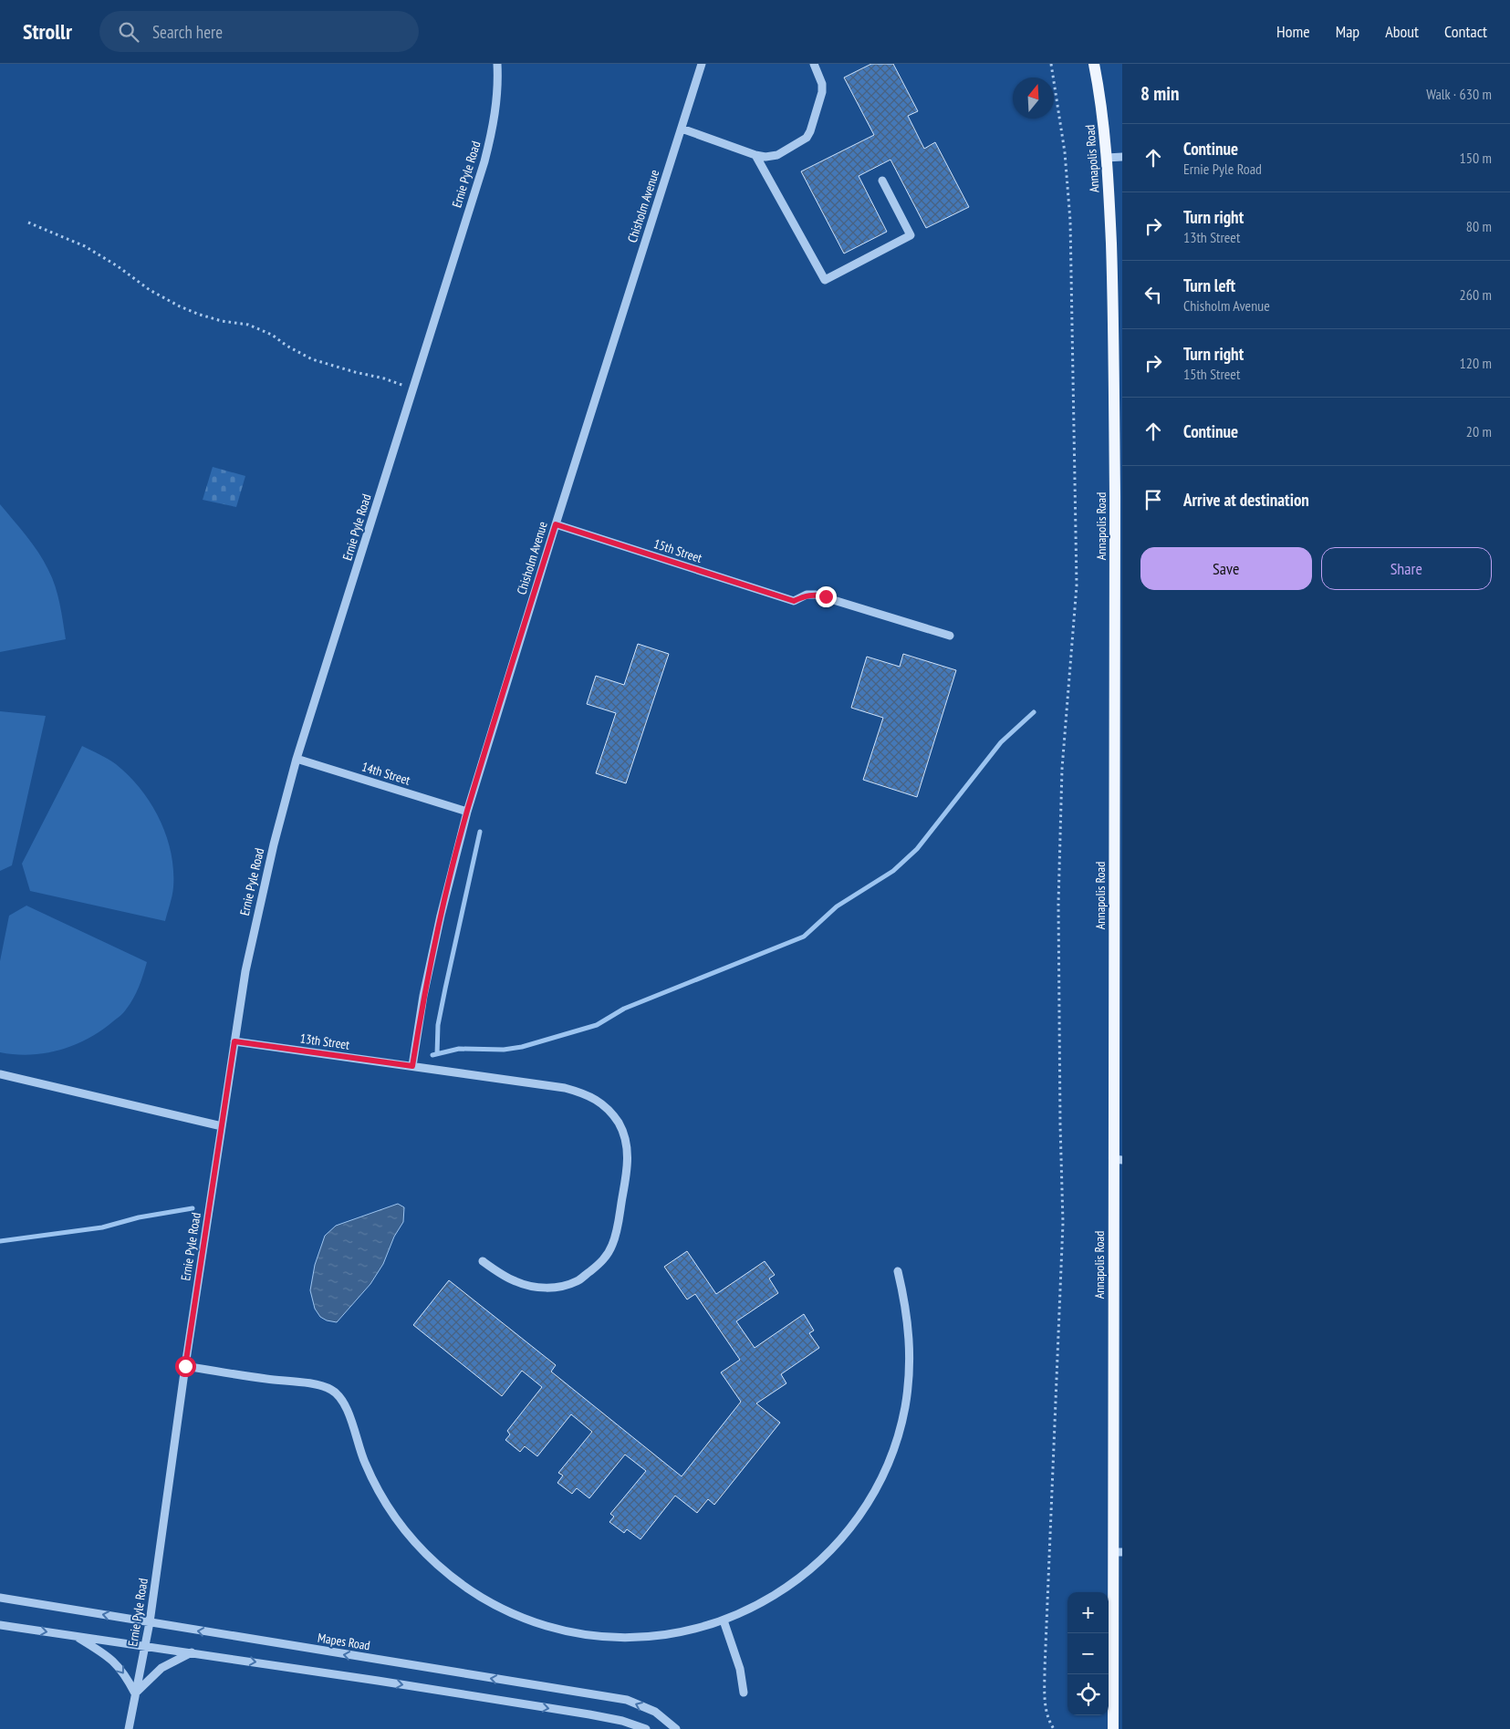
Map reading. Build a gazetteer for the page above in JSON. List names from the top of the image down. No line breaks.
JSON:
{"streets":{"main road":["Annapolis Road"],"street":["Ernie Pyle Road","Chisholm Avenue","15th Street","14th Street","13th Street","Mapes Road"]},"crossings":[["Ernie Pyle Road","14th Street"],["Ernie Pyle Road","13th Street"],["Ernie Pyle Road","Mapes Road"],["Chisholm Avenue","15th Street"],["Chisholm Avenue","14th Street"],["Chisholm Avenue","13th Street"]],"north":"top","page":{"header":"Strollr","search":"Search here","nav":["Home","Map","About","Contact"],"heading":["8 min","Walk · 630 m"],"list":[["Continue","Ernie Pyle Road","150 m"],["Turn right","13th Street","80 m"],["Turn left","Chisholm Avenue","260 m"],["Turn right","15th Street","120 m"],["Continue","20 m"],"Arrive at destination"],"buttons":["Save","Share"],"map_buttons":["+","−"]}}
